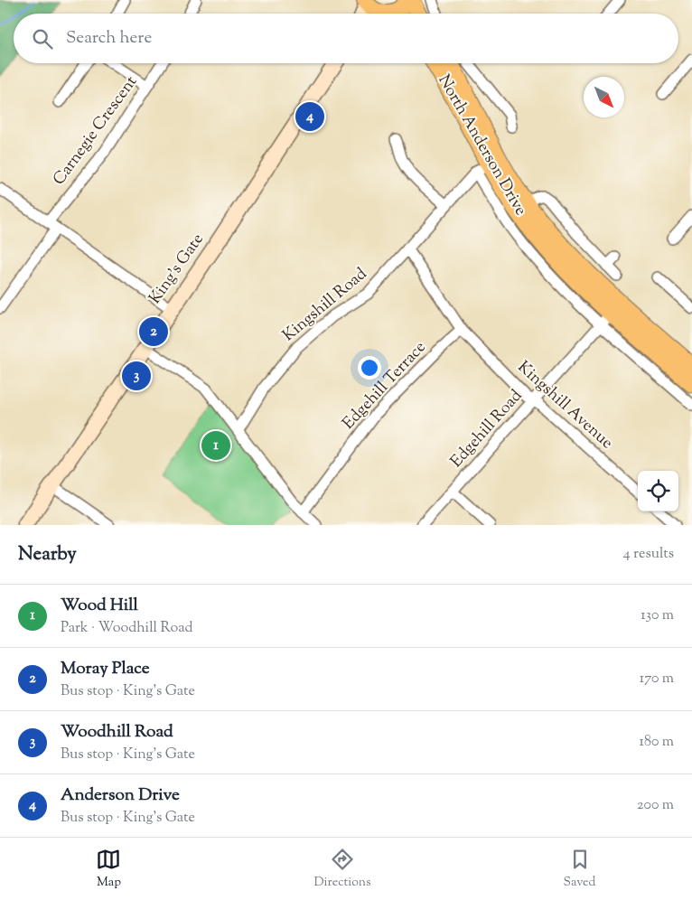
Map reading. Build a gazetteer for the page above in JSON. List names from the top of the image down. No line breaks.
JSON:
{"streets":{"main road":["North Anderson Drive"],"street":["Carnegie Crescent","King's Gate","Kingshill Road","Edgehill Terrace","Kingshill Avenue","Edgehill Road"]},"crossings":[["North Anderson Drive","Kingshill Road"],["North Anderson Drive","Edgehill Road"],["Kingshill Road","Kingshill Avenue"],["Edgehill Terrace","Kingshill Avenue"],["Kingshill Avenue","Edgehill Road"]],"north":"bottom right","page":{"search":"Search here","pins":["4","2","3","1"],"heading":["Nearby","4 results"],"list":[{"mark":"1","name":"Wood Hill","note":"Park · Woodhill Road","value":"130 m"},{"mark":"2","name":"Moray Place","note":"Bus stop · King's Gate","value":"170 m"},{"mark":"3","name":"Woodhill Road","note":"Bus stop · King's Gate","value":"180 m"},{"mark":"4","name":"Anderson Drive","note":"Bus stop · King's Gate","value":"200 m"}],"nav":["Map","Directions","Saved"]}}
